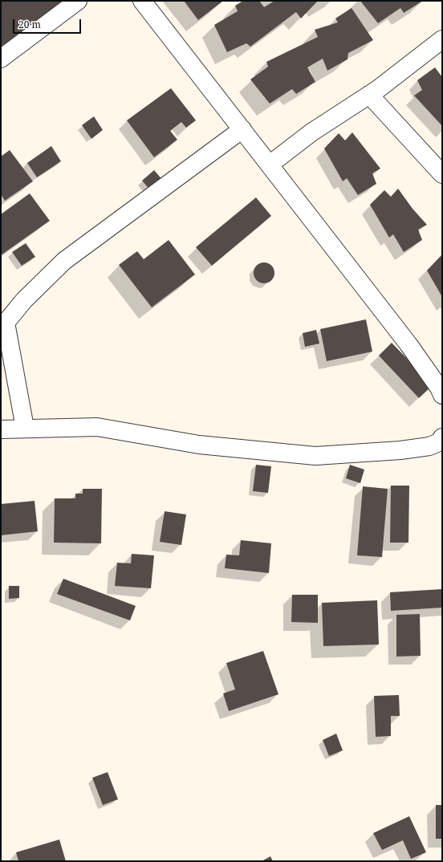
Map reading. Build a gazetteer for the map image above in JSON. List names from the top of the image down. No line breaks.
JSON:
{"scale_bar":"20 m"}
